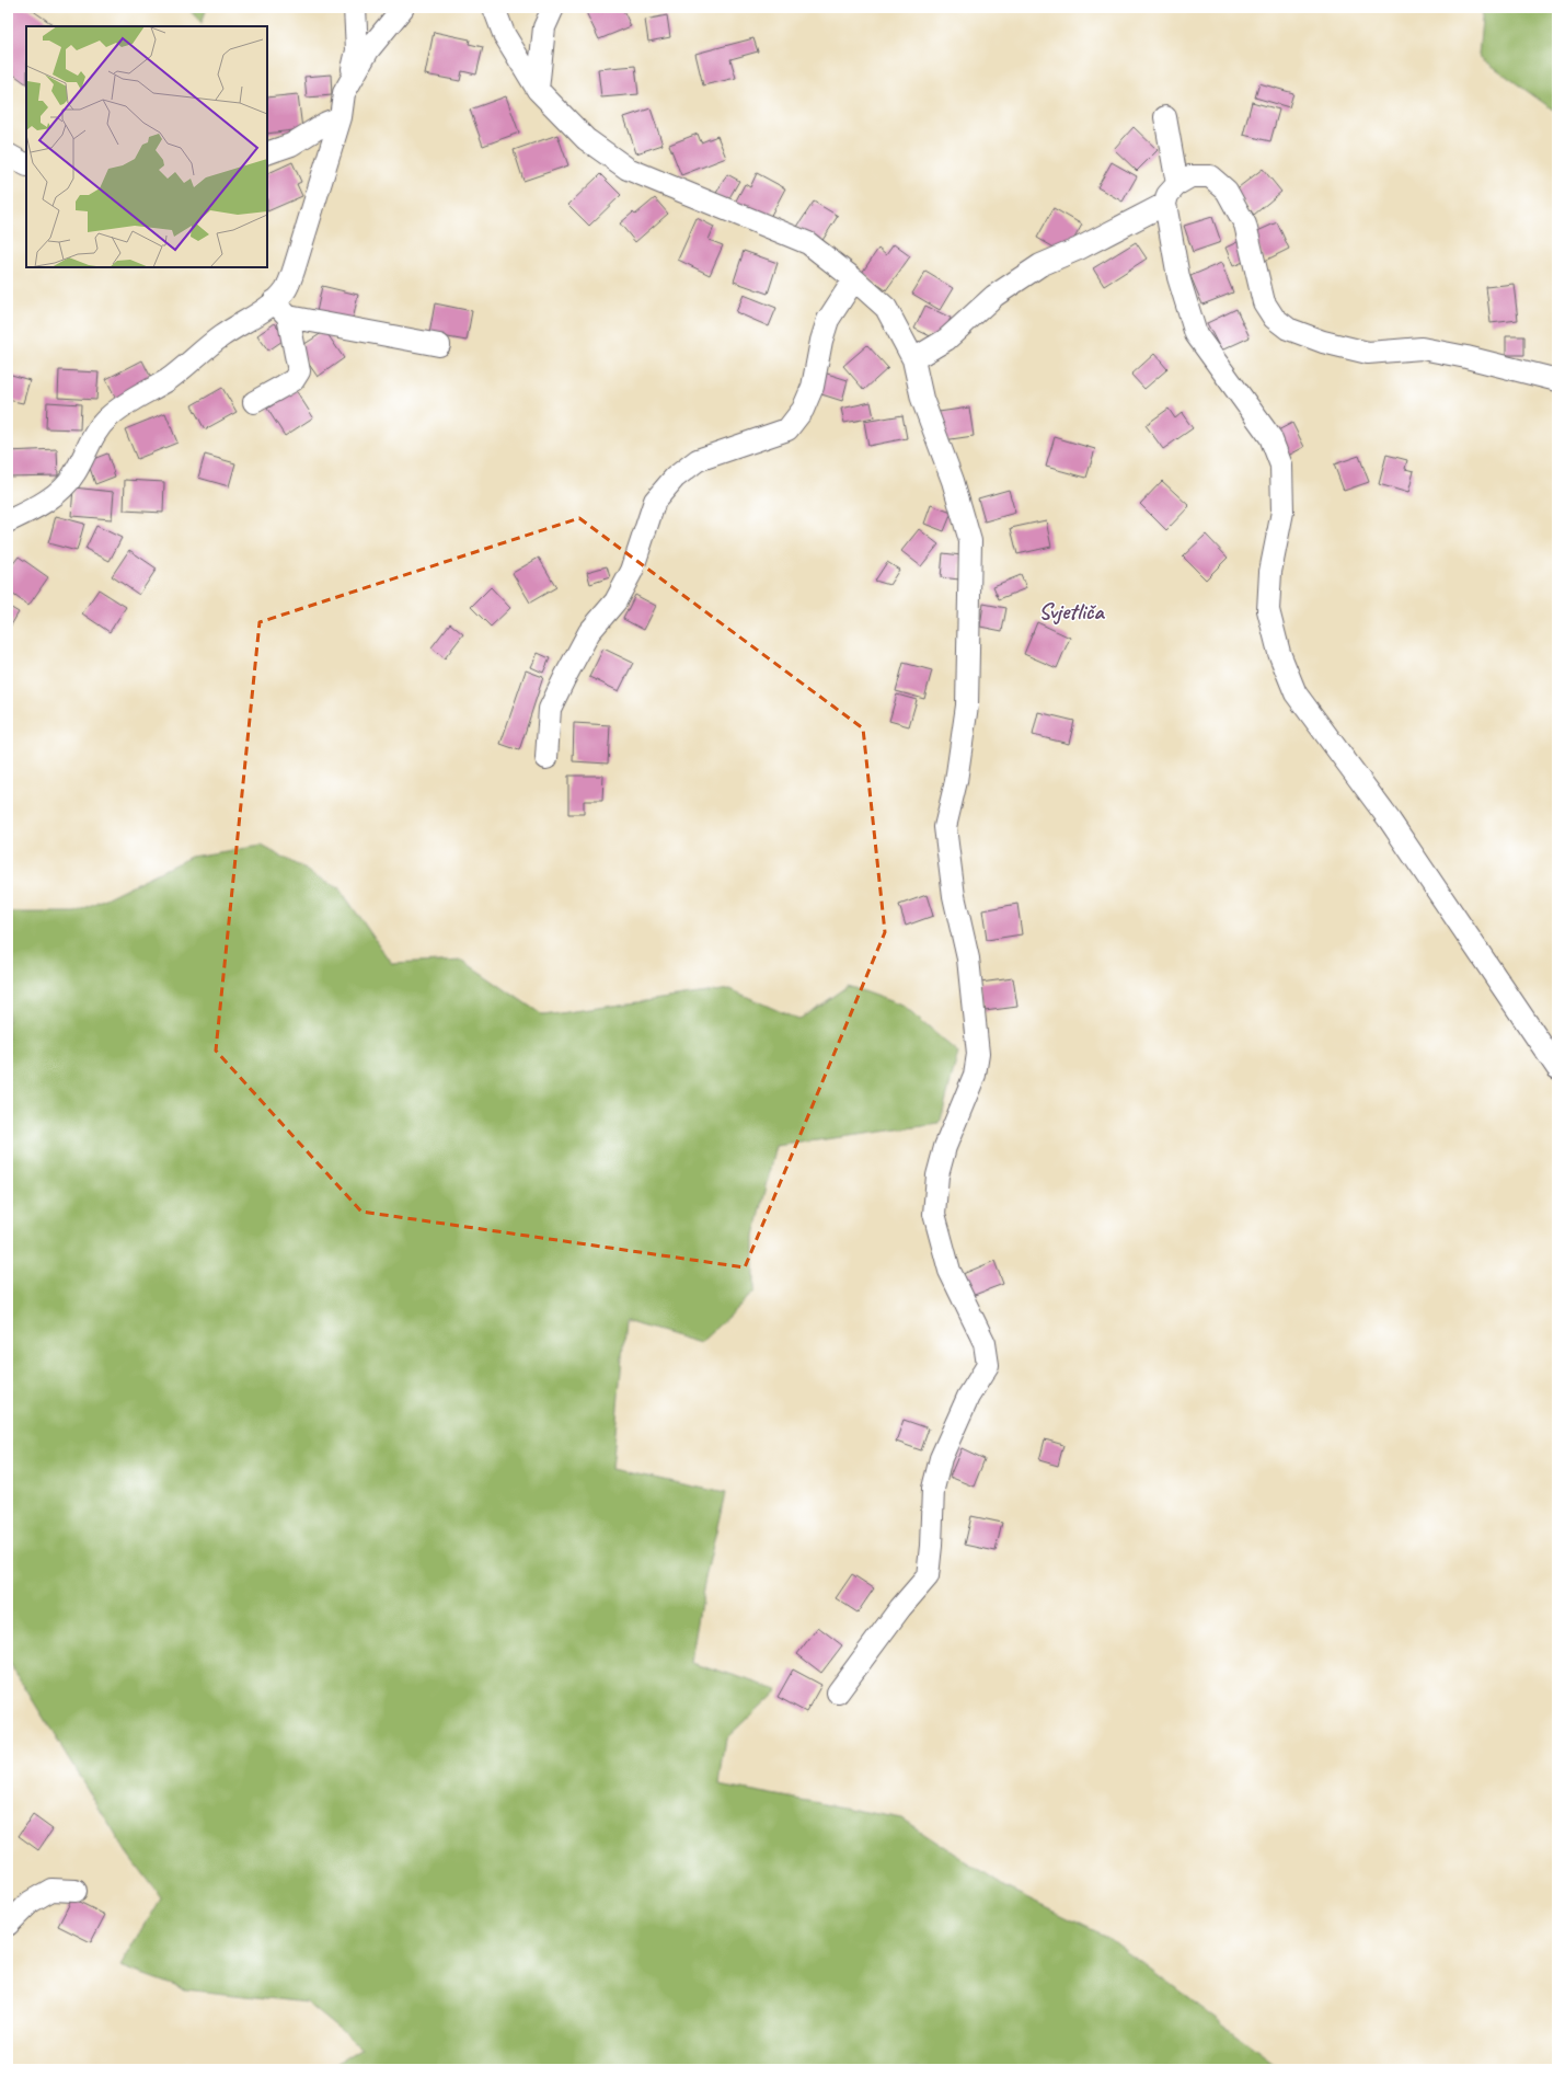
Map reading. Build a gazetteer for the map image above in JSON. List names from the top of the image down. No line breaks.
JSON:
{"districts":["Svjetliča"]}
